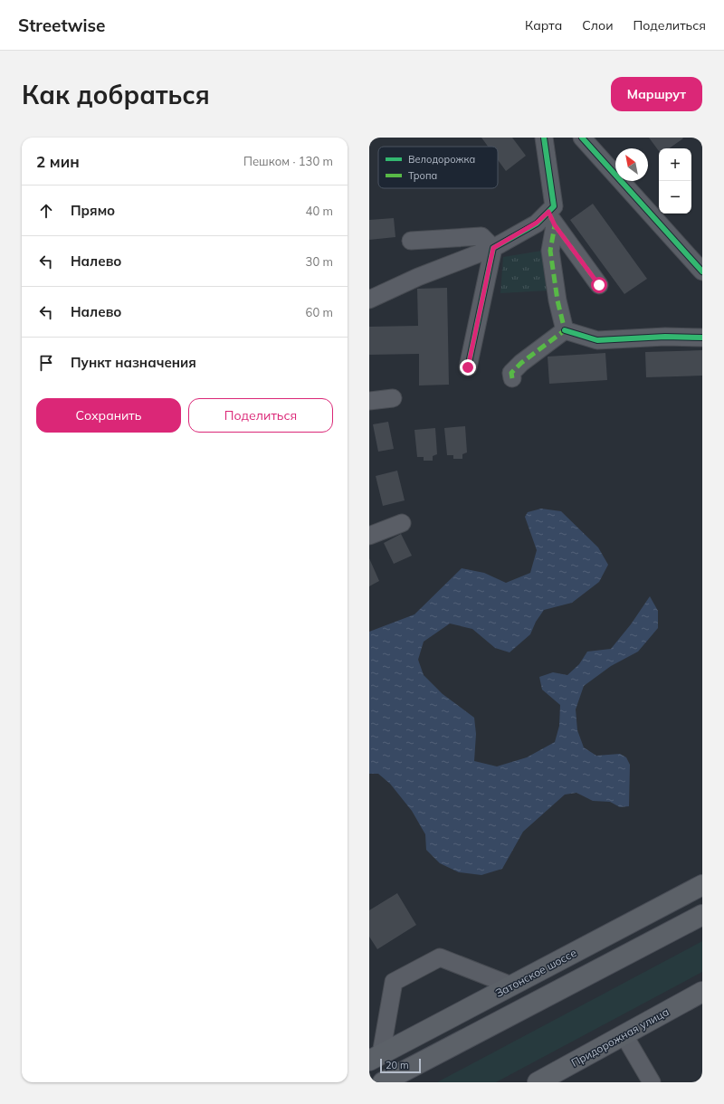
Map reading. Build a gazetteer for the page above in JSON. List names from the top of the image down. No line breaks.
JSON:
{"streets":{"main road":["Затонское шоссе","Придорожная улица"]},"legend":["Велодорожка","Тропа"],"scale_bar":"20 m","north":"top left","page":{"header":"Streetwise","nav":["Карта","Слои","Поделиться"],"buttons":["Маршрут",["Сохранить","Поделиться"]],"title":"Как добраться","heading":["2 мин","Пешком · 130 m"],"map_buttons":["+","−"],"list":[["Прямо","40 m"],["Налево","30 m"],["Налево","60 m"],"Пункт назначения"],"scale":"20 m"}}
